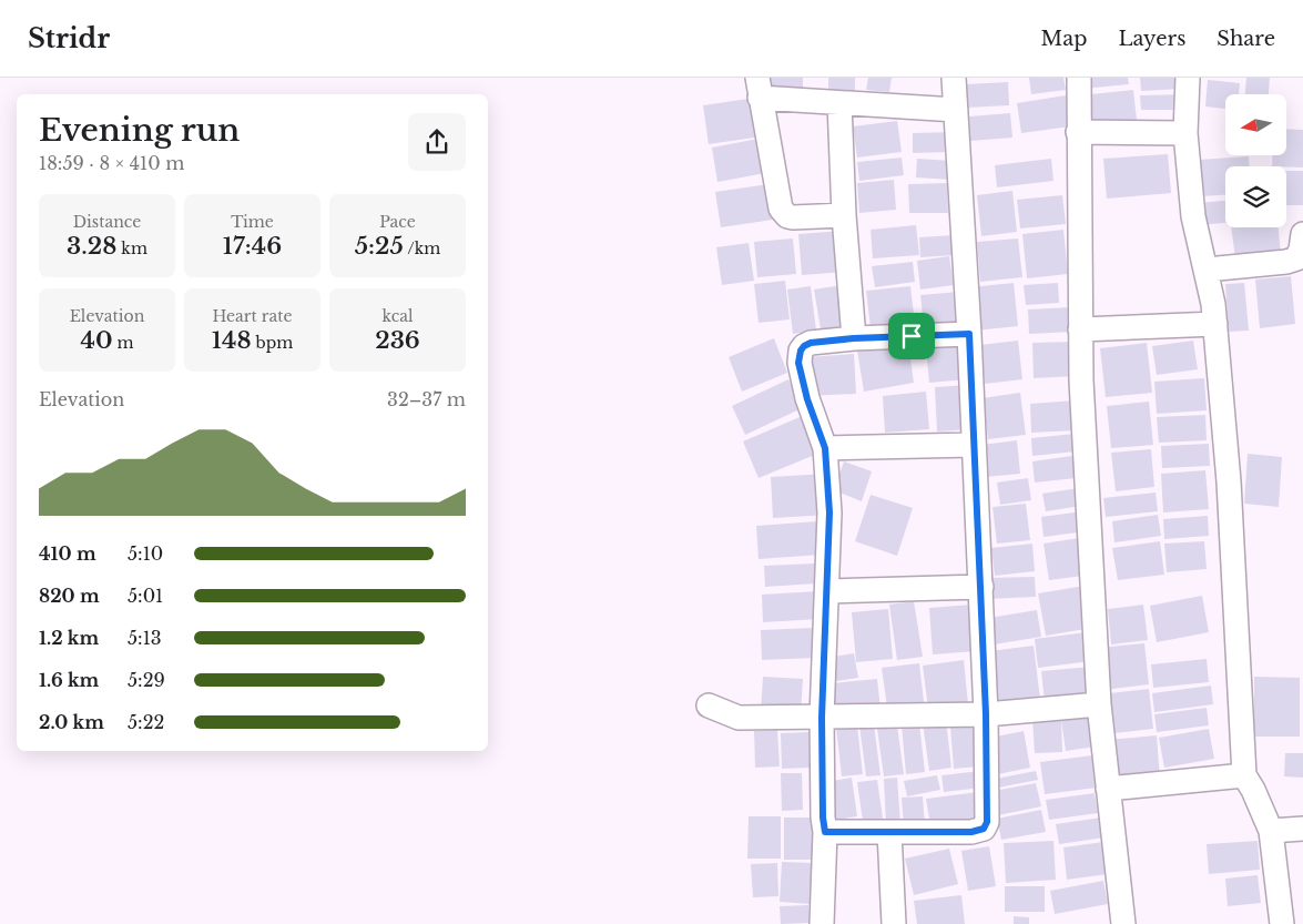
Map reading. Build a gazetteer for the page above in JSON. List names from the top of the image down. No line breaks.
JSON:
{"north":"left","page":{"header":"Stridr","nav":["Map","Layers","Share"],"heading":["Evening run","18:59 · 8 × 410 m"],"stats":[["Distance","3.28 km"],["Time","17:46"],["Pace","5:25 /km"],["Elevation","40 m"],["Heart rate","148 bpm"],["kcal","236"]],"chart":["Elevation","32–37 m"],"list":[{"name":"410 m","note":"5:10"},{"name":"820 m","note":"5:01"},{"name":"1.2 km","note":"5:13"},{"name":"1.6 km","note":"5:29"},{"name":"2.0 km","note":"5:22"}]}}
